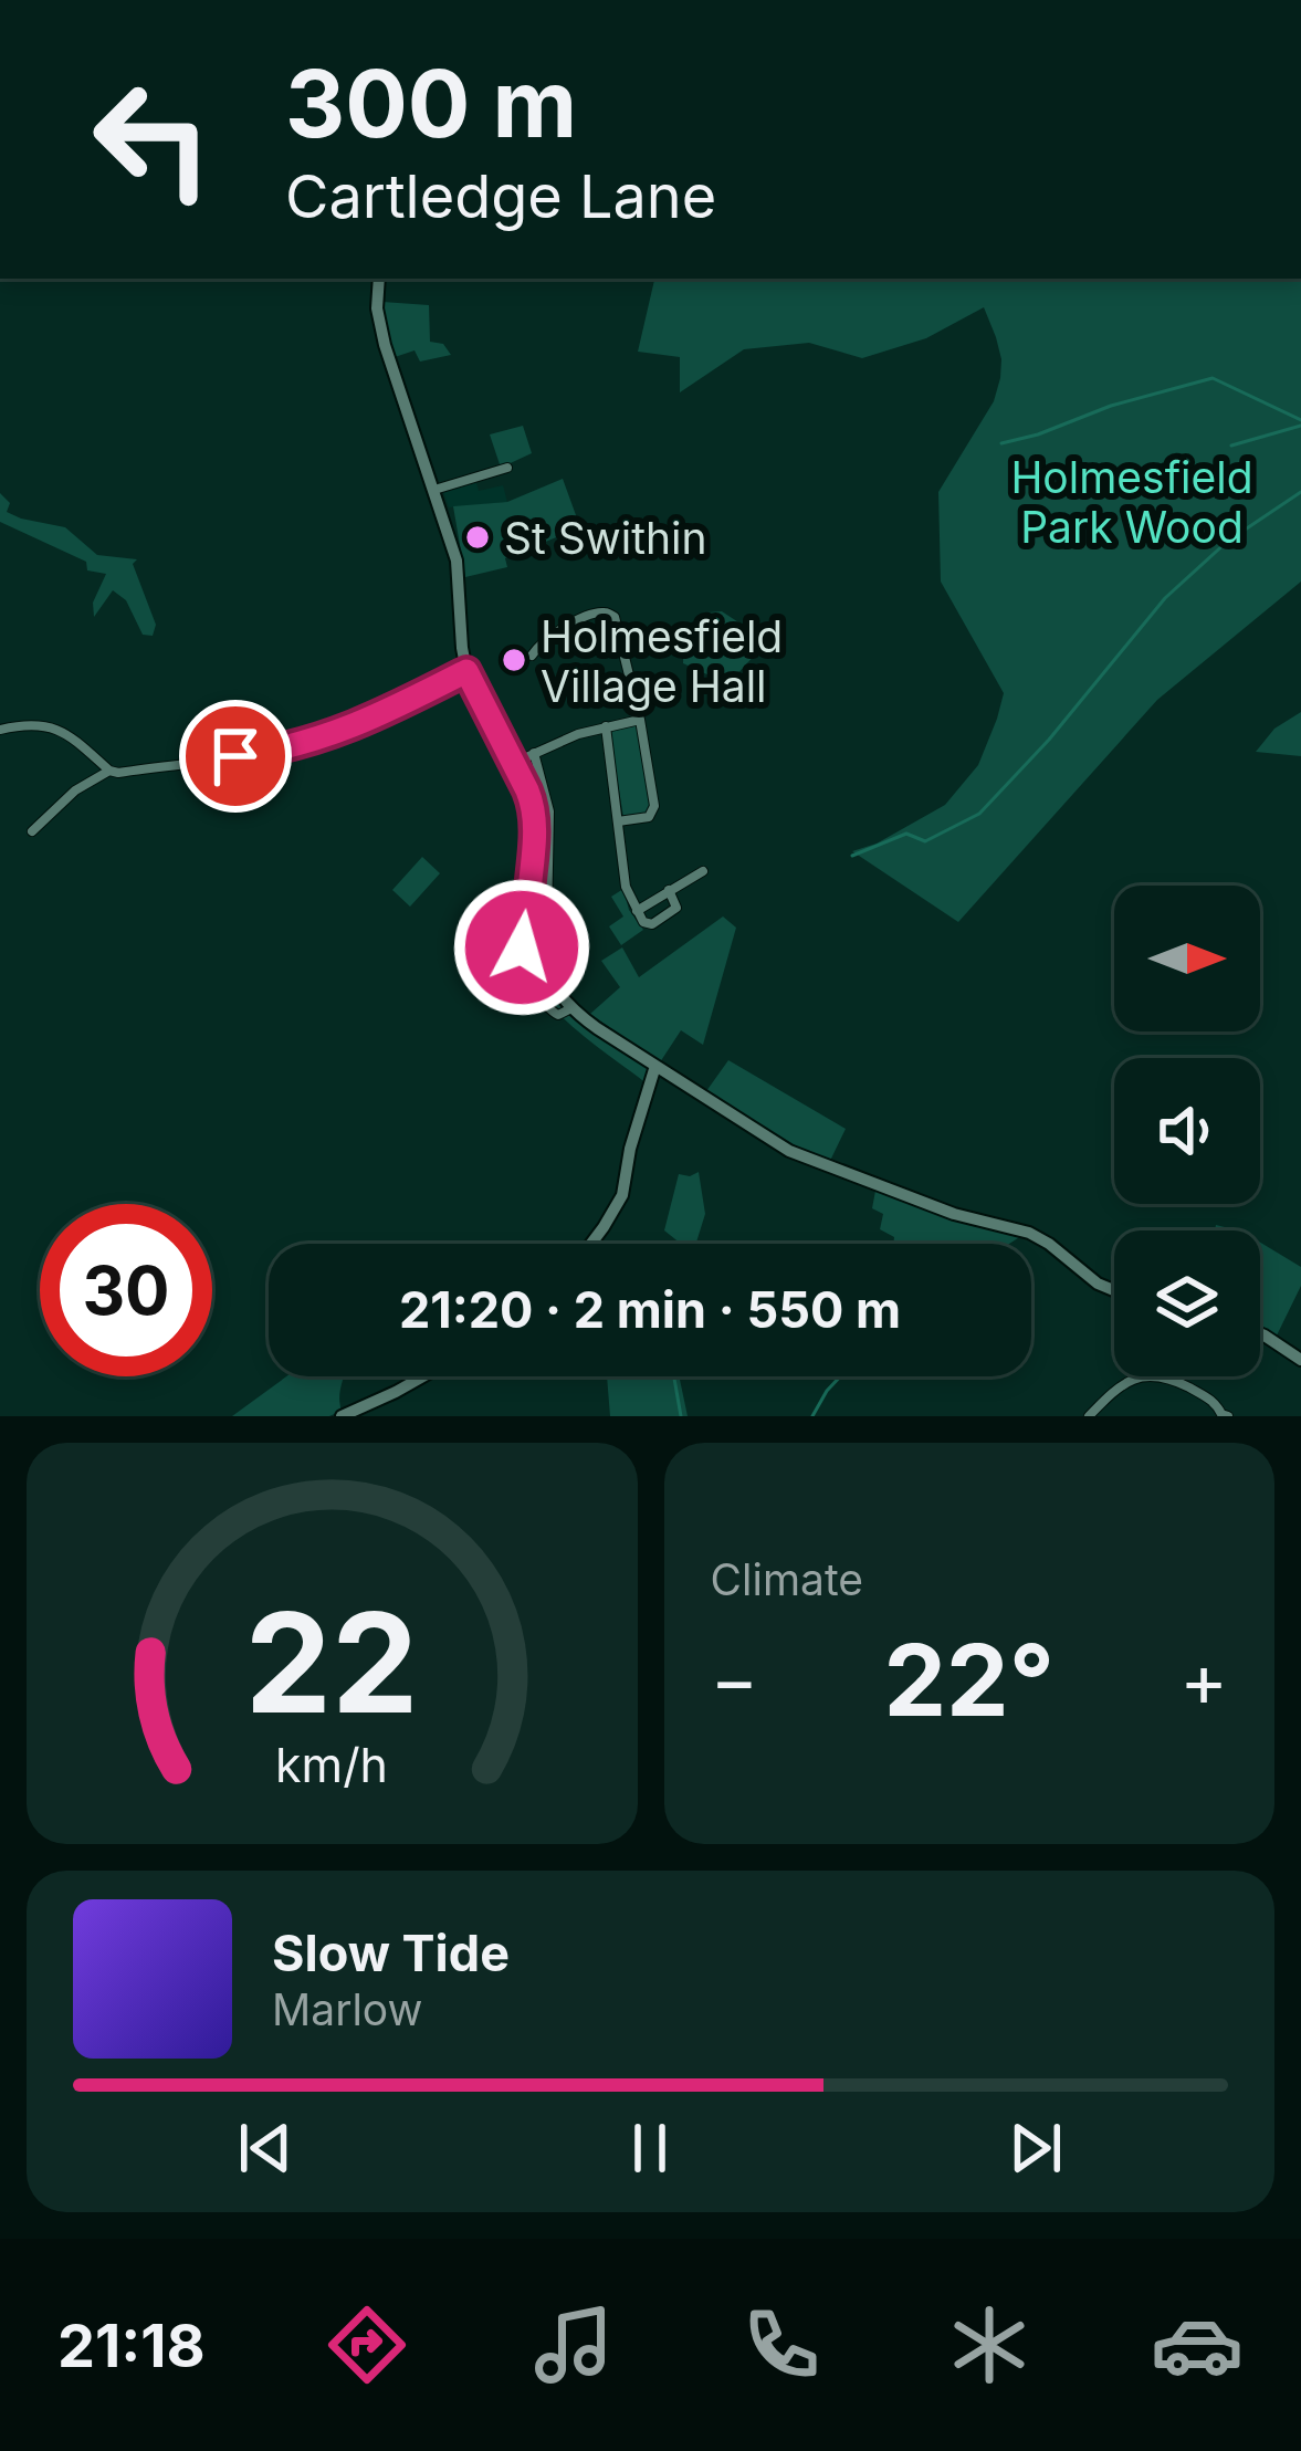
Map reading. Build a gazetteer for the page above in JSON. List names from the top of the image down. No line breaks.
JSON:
{"parks":["Holmesfield Park Wood"],"places":["St Swithin","Holmesfield Village Hall"],"north":"right","page":{"turn":["300 m","Cartledge Lane"],"limit":"30","trip":"21:20 · 2 min · 550 m","tile":"Climate","heat":["−","22°","+"],"song":["Slow Tide","Marlow"],"tabs":"21:18","gauge":["22","km/h"]}}
